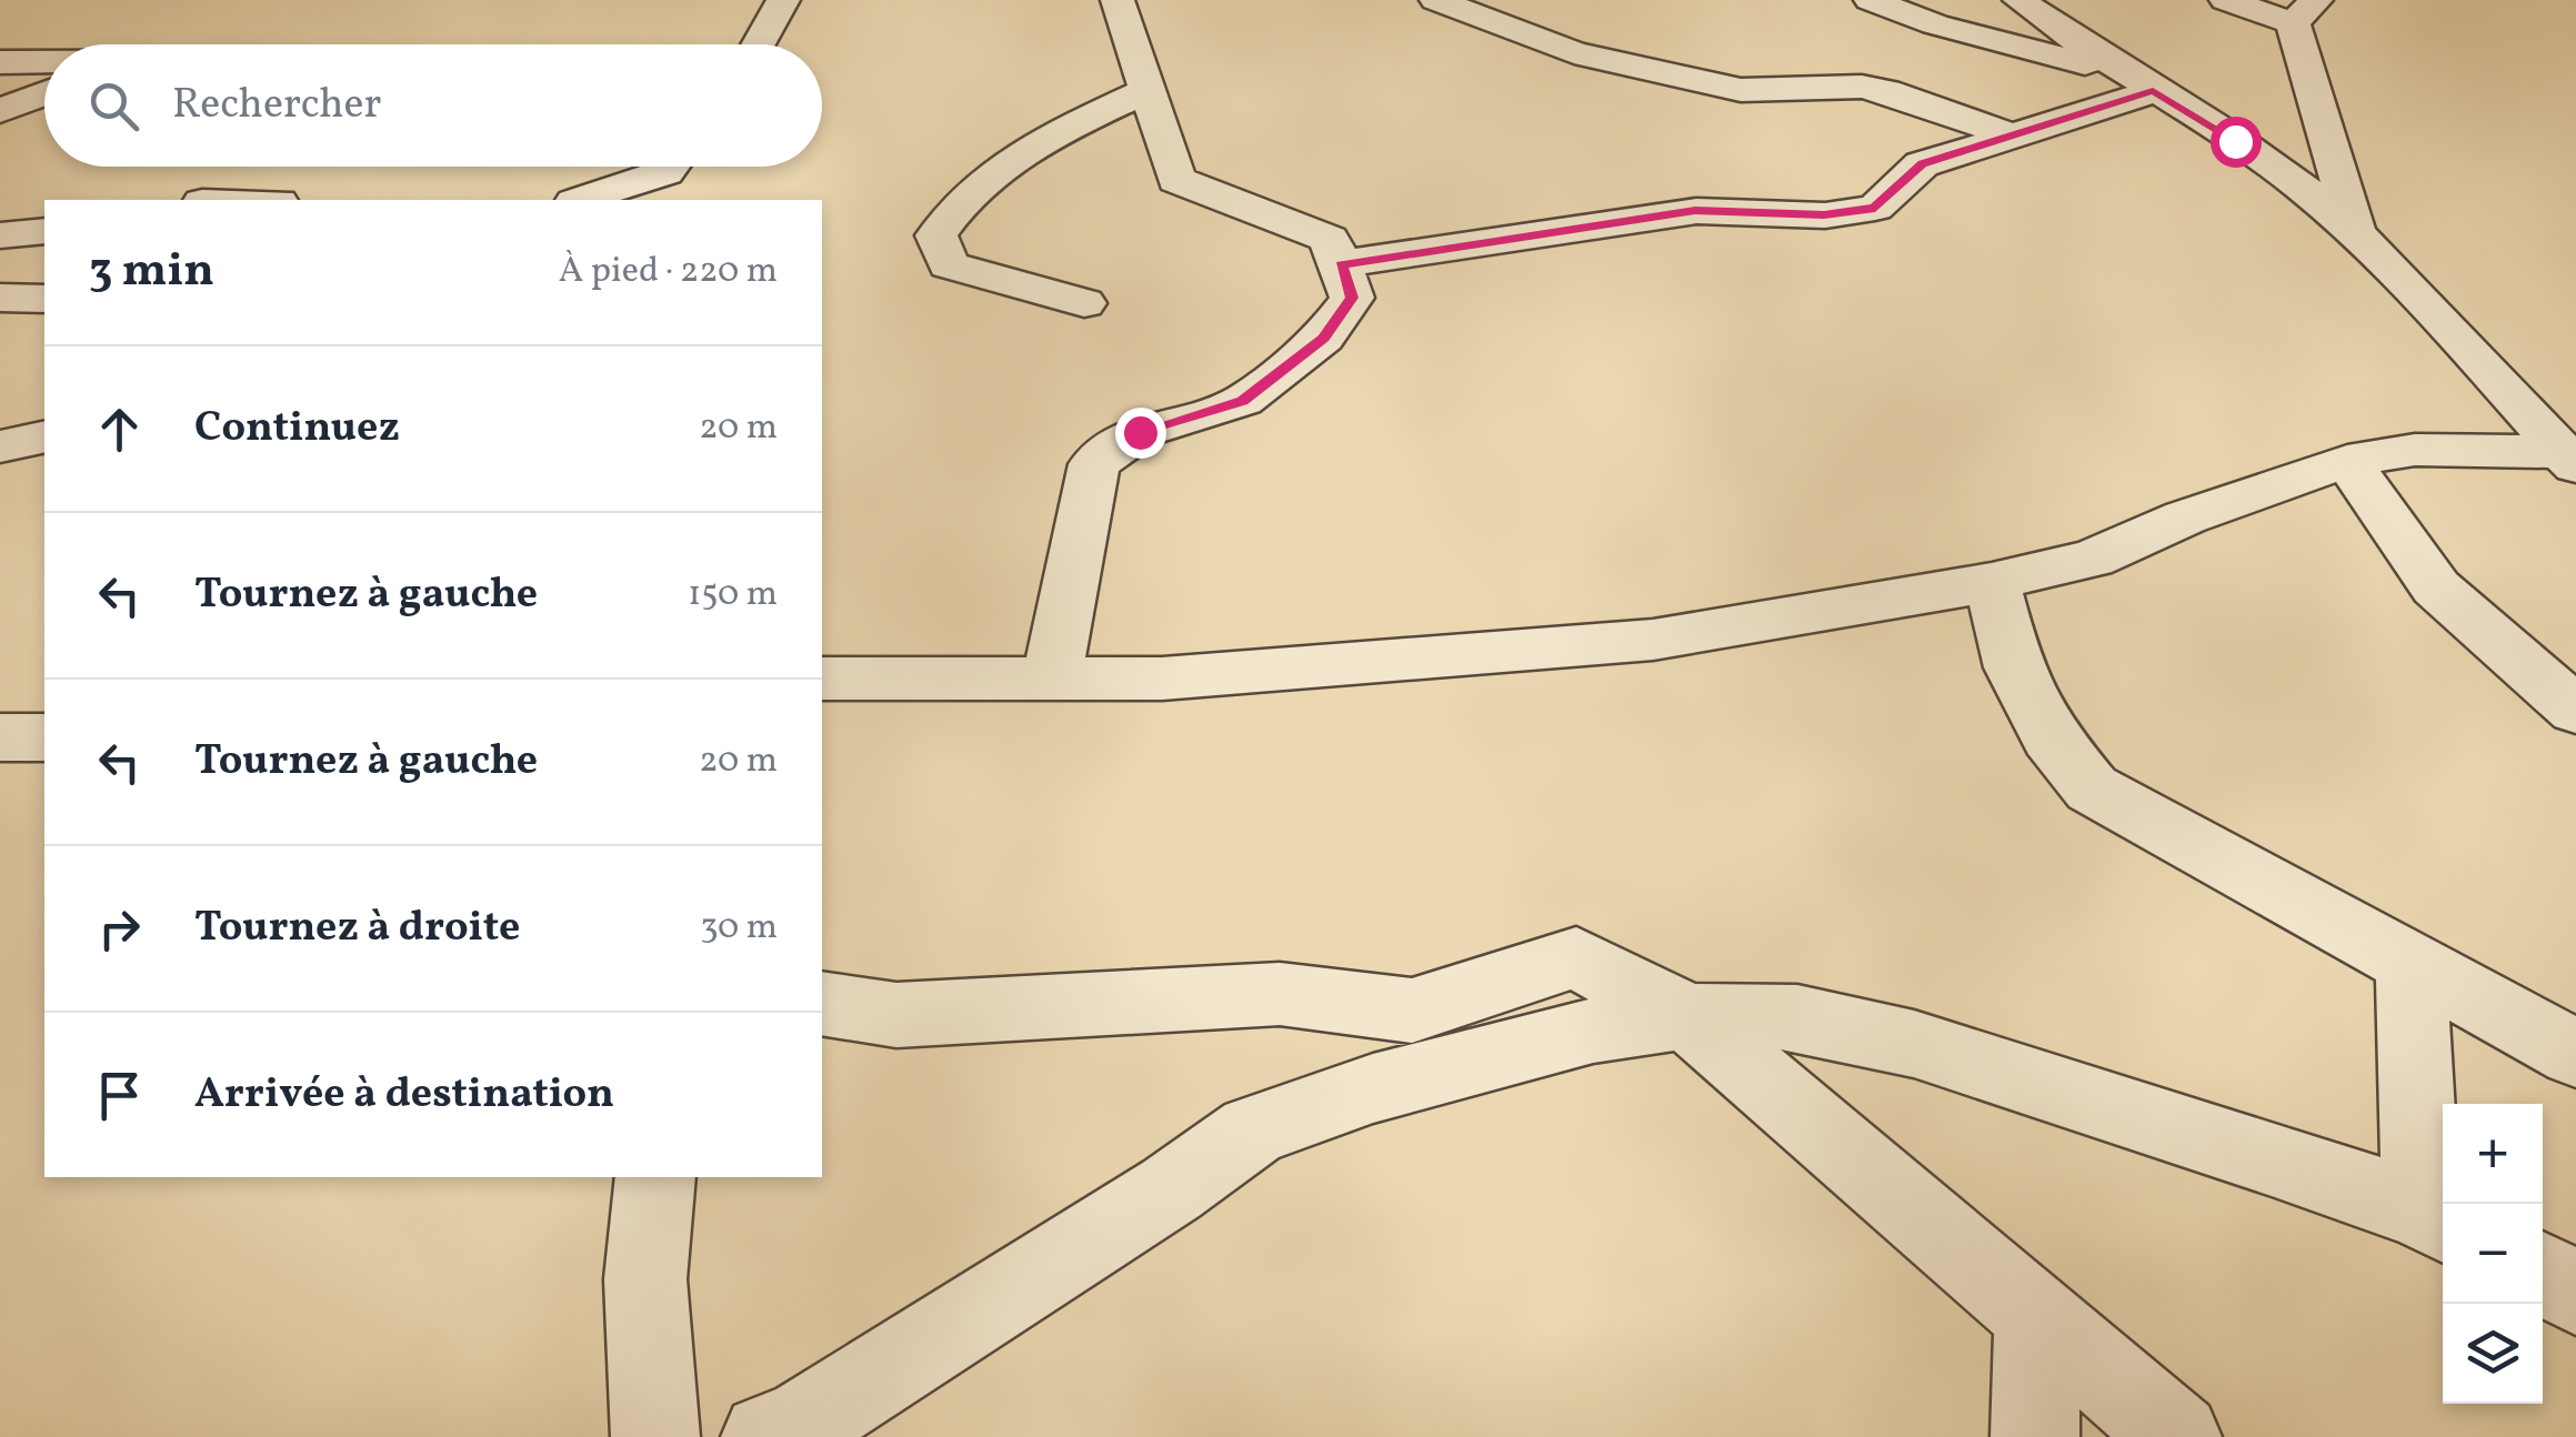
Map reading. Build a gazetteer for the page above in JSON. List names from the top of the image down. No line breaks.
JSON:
{"page":{"search":"Rechercher","heading":["3 min","À pied · 220 m"],"list":[["Continuez","20 m"],["Tournez à gauche","150 m"],["Tournez à gauche","20 m"],["Tournez à droite","30 m"],"Arrivée à destination"],"map_buttons":["+","−"]}}
